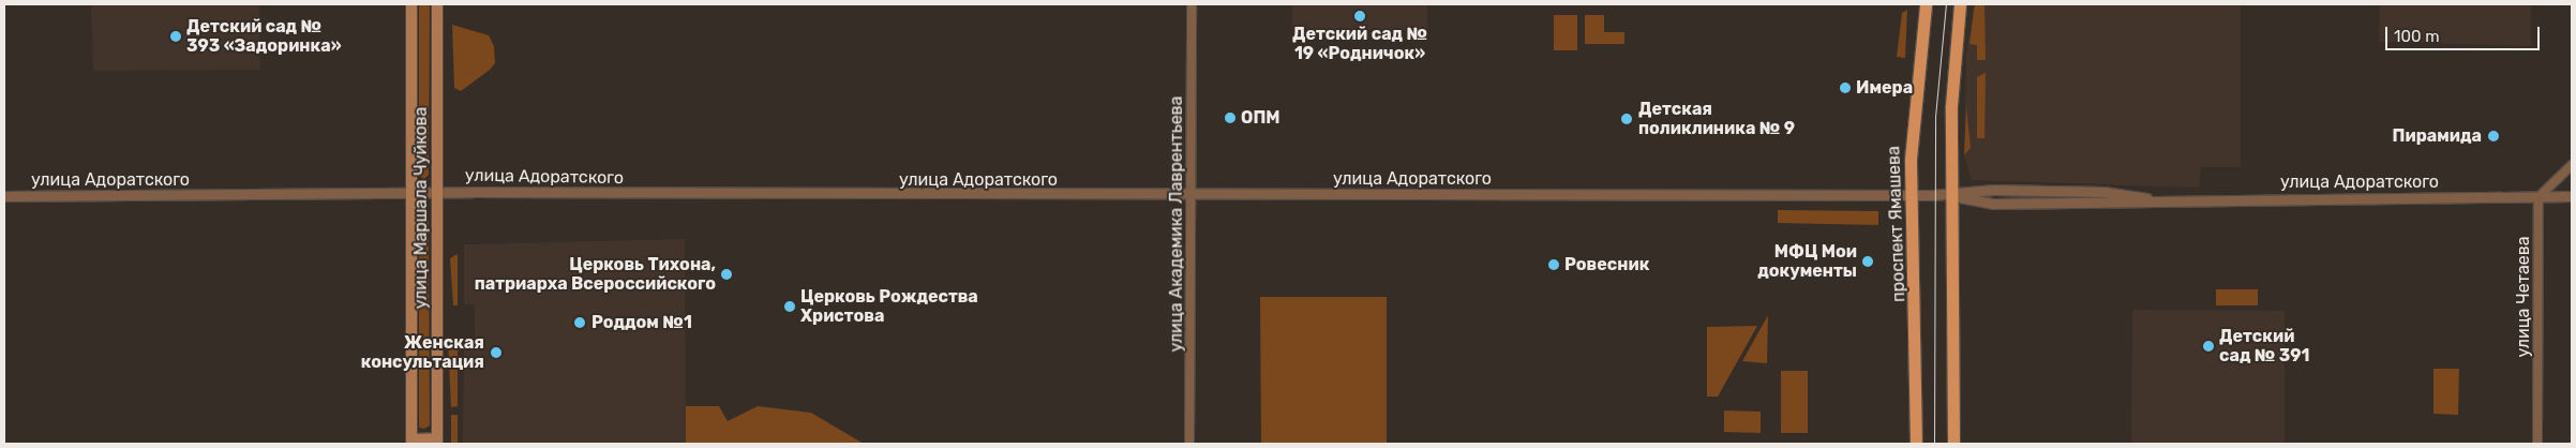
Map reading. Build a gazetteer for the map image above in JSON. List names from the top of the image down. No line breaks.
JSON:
{"streets":{"main road":["улица Маршала Чуйкова","проспект Ямашева"],"street":["улица Адоратского","улица Академика Лаврентьева","улица Четаева"]},"crossings":[["улица Адоратского","улица Маршала Чуйкова"],["улица Адоратского","улица Академика Лаврентьева"],["улица Адоратского","проспект Ямашева"],["улица Адоратского","улица Четаева"]],"places":["Детский сад № 19 «Родничок»","Детский сад № 393 «Задоринка»","Имера","ОПМ","Детская поликлиника № 9","Пирамида","МФЦ Мои документы","Ровесник","Церковь Тихона, патриарха Всероссийского","Церковь Рождества Христова","Роддом №1","Детский сад № 391","Женская консультация"],"scale_bar":"100 m"}
